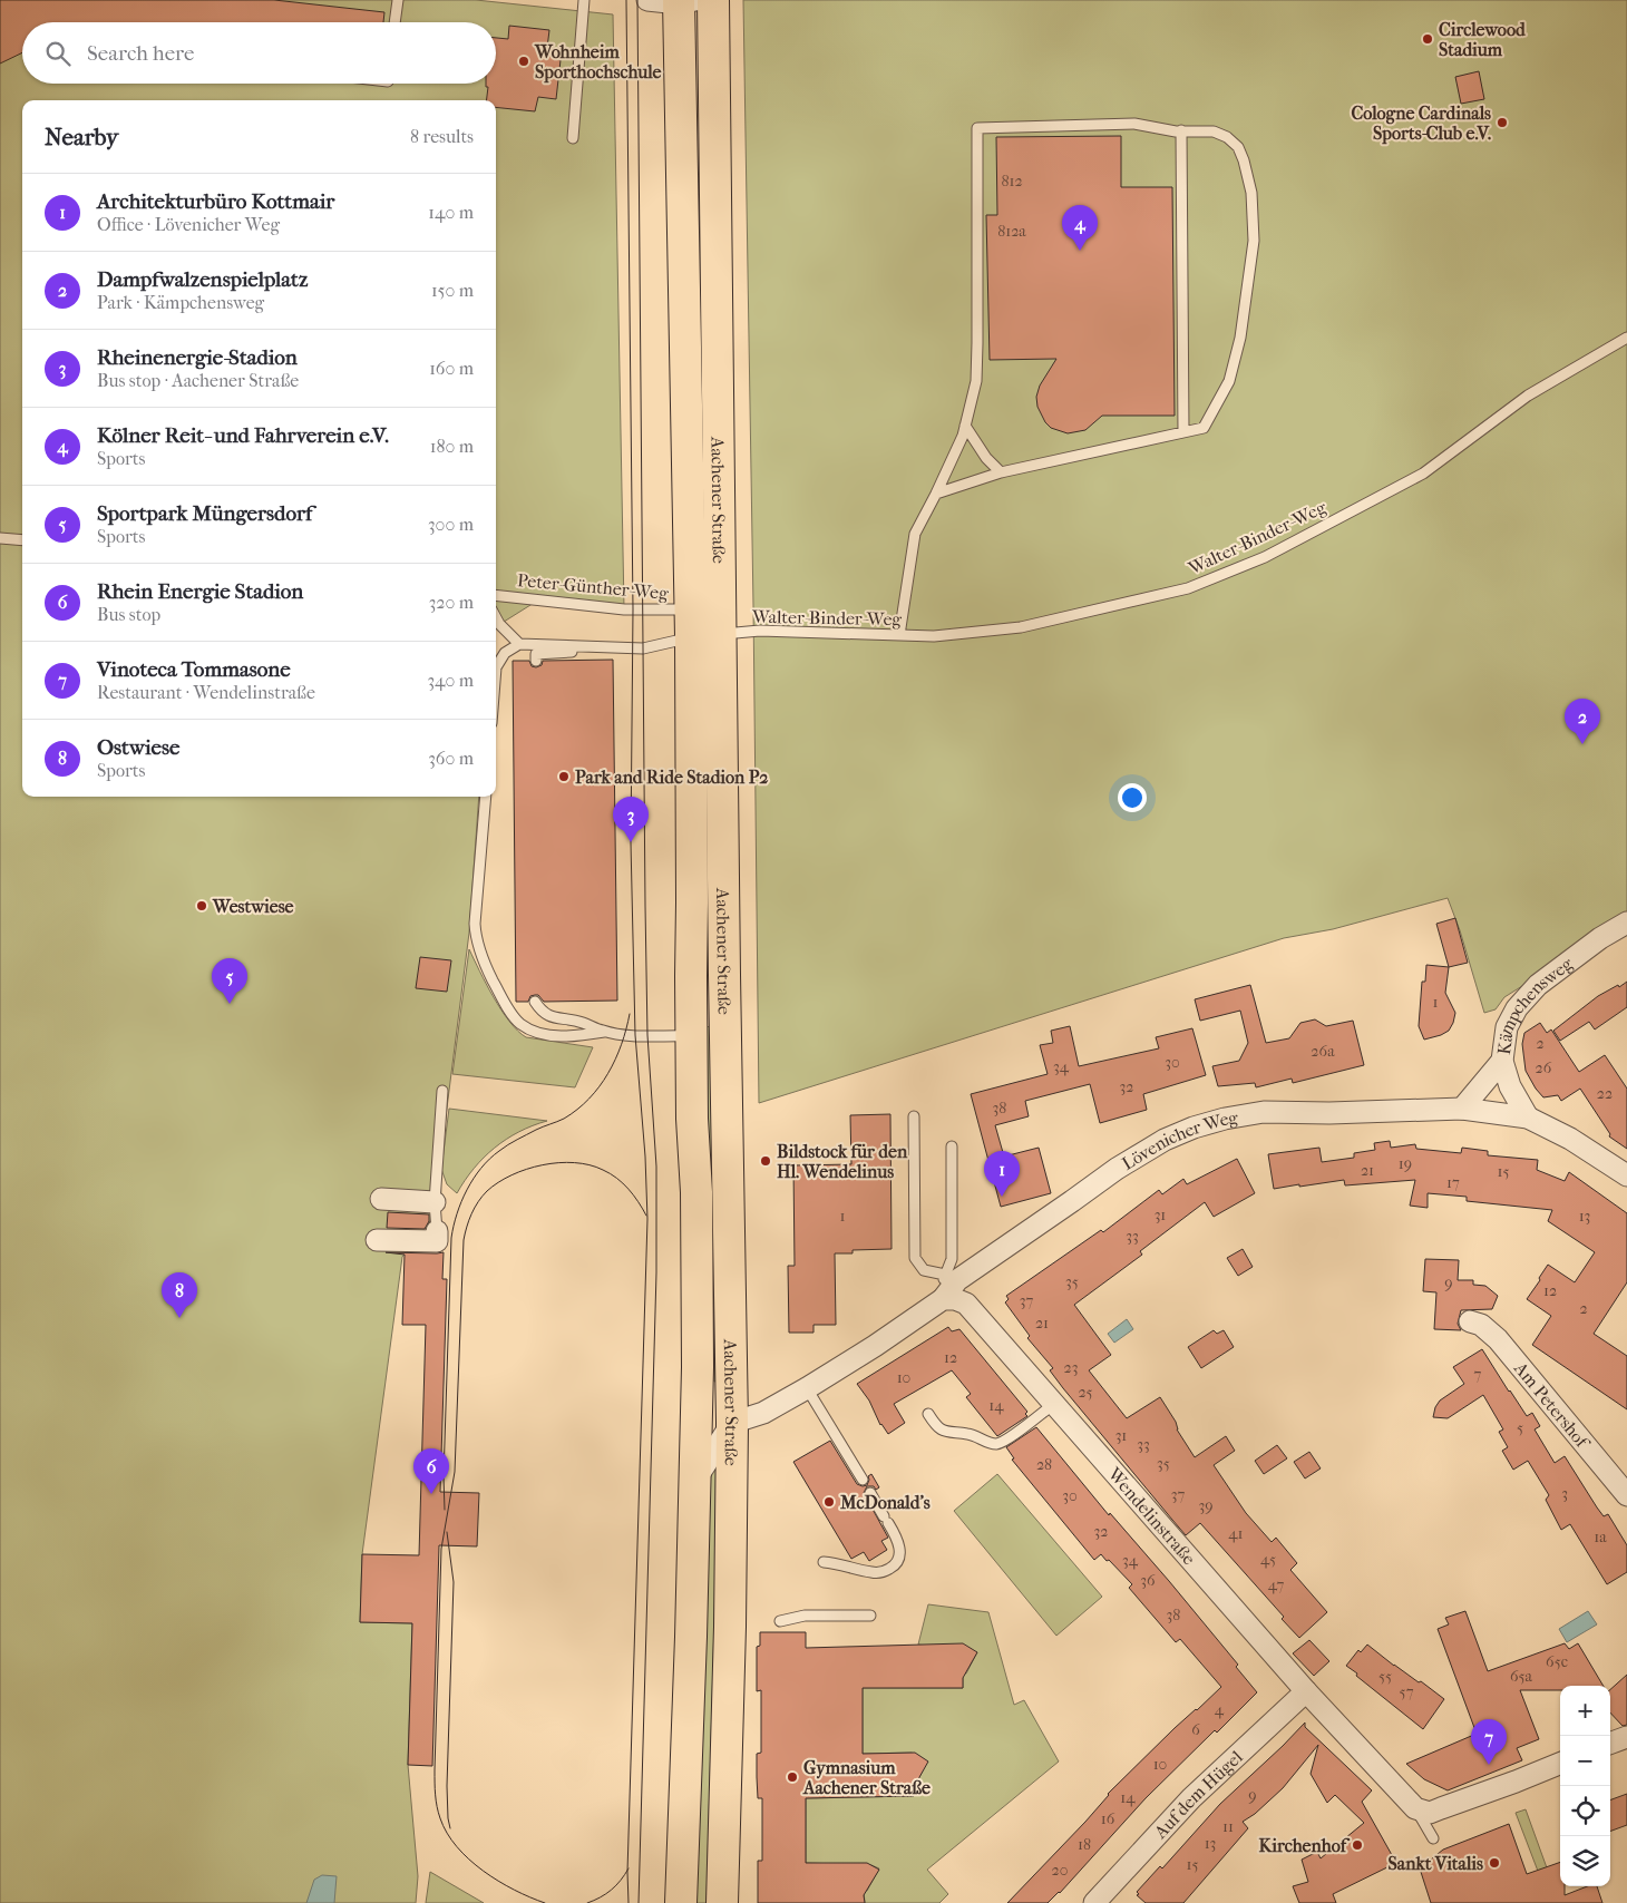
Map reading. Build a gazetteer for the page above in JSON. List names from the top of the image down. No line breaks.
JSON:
{"streets":{"main road":["Aachener Straße"],"street":["Kämpchensweg","Lövenicher Weg","Am Petershof","Wendelinstraße","Auf dem Hügel"],"lane":["Walter-Binder-Weg","Peter-Günther-Weg"]},"crossings":[["Aachener Straße","Walter-Binder-Weg"],["Aachener Straße","Peter-Günther-Weg"],["Walter-Binder-Weg","Peter-Günther-Weg"],["Kämpchensweg","Lövenicher Weg"],["Lövenicher Weg","Wendelinstraße"],["Wendelinstraße","Auf dem Hügel"]],"places":["Circlewood Stadium","Wohnheim Sporthochschule","Cologne Cardinals Sports-Club e.V.","Park and Ride Stadion P2","Westwiese","Bildstock für den Hl. Wendelinus","McDonald's","Gymnasium Aachener Straße","Kirchenhof","Sankt Vitalis"],"house_numbers":["812","812a","1","2","26a","30","34","26","32","22","38","19","21","15","17","31","1","13","33","35","9","12","37","2","21","12","23","7","10","25","14","5","31","33","35","28","3","37","30","39","32","41","1a","45","34","36","47","38","65c","55","65a","57","4","6","10","9","14","16","11","13","18","15","20"],"page":{"search":"Search here","heading":["Nearby","8 results"],"list":[{"mark":"1","name":"Architekturbüro Kottmair","note":"Office · Lövenicher Weg","value":"140 m"},{"mark":"2","name":"Dampfwalzenspielplatz","note":"Park · Kämpchensweg","value":"150 m"},{"mark":"3","name":"Rheinenergie-Stadion","note":"Bus stop · Aachener Straße","value":"160 m"},{"mark":"4","name":"Kölner Reit- und Fahrverein e.V.","note":"Sports","value":"180 m"},{"mark":"5","name":"Sportpark Müngersdorf","note":"Sports","value":"300 m"},{"mark":"6","name":"Rhein Energie Stadion","note":"Bus stop","value":"320 m"},{"mark":"7","name":"Vinoteca Tommasone","note":"Restaurant · Wendelinstraße","value":"340 m"},{"mark":"8","name":"Ostwiese","note":"Sports","value":"360 m"}],"pins":["4","2","3","5","1","8","6","7"],"map_buttons":["+","−"]}}
